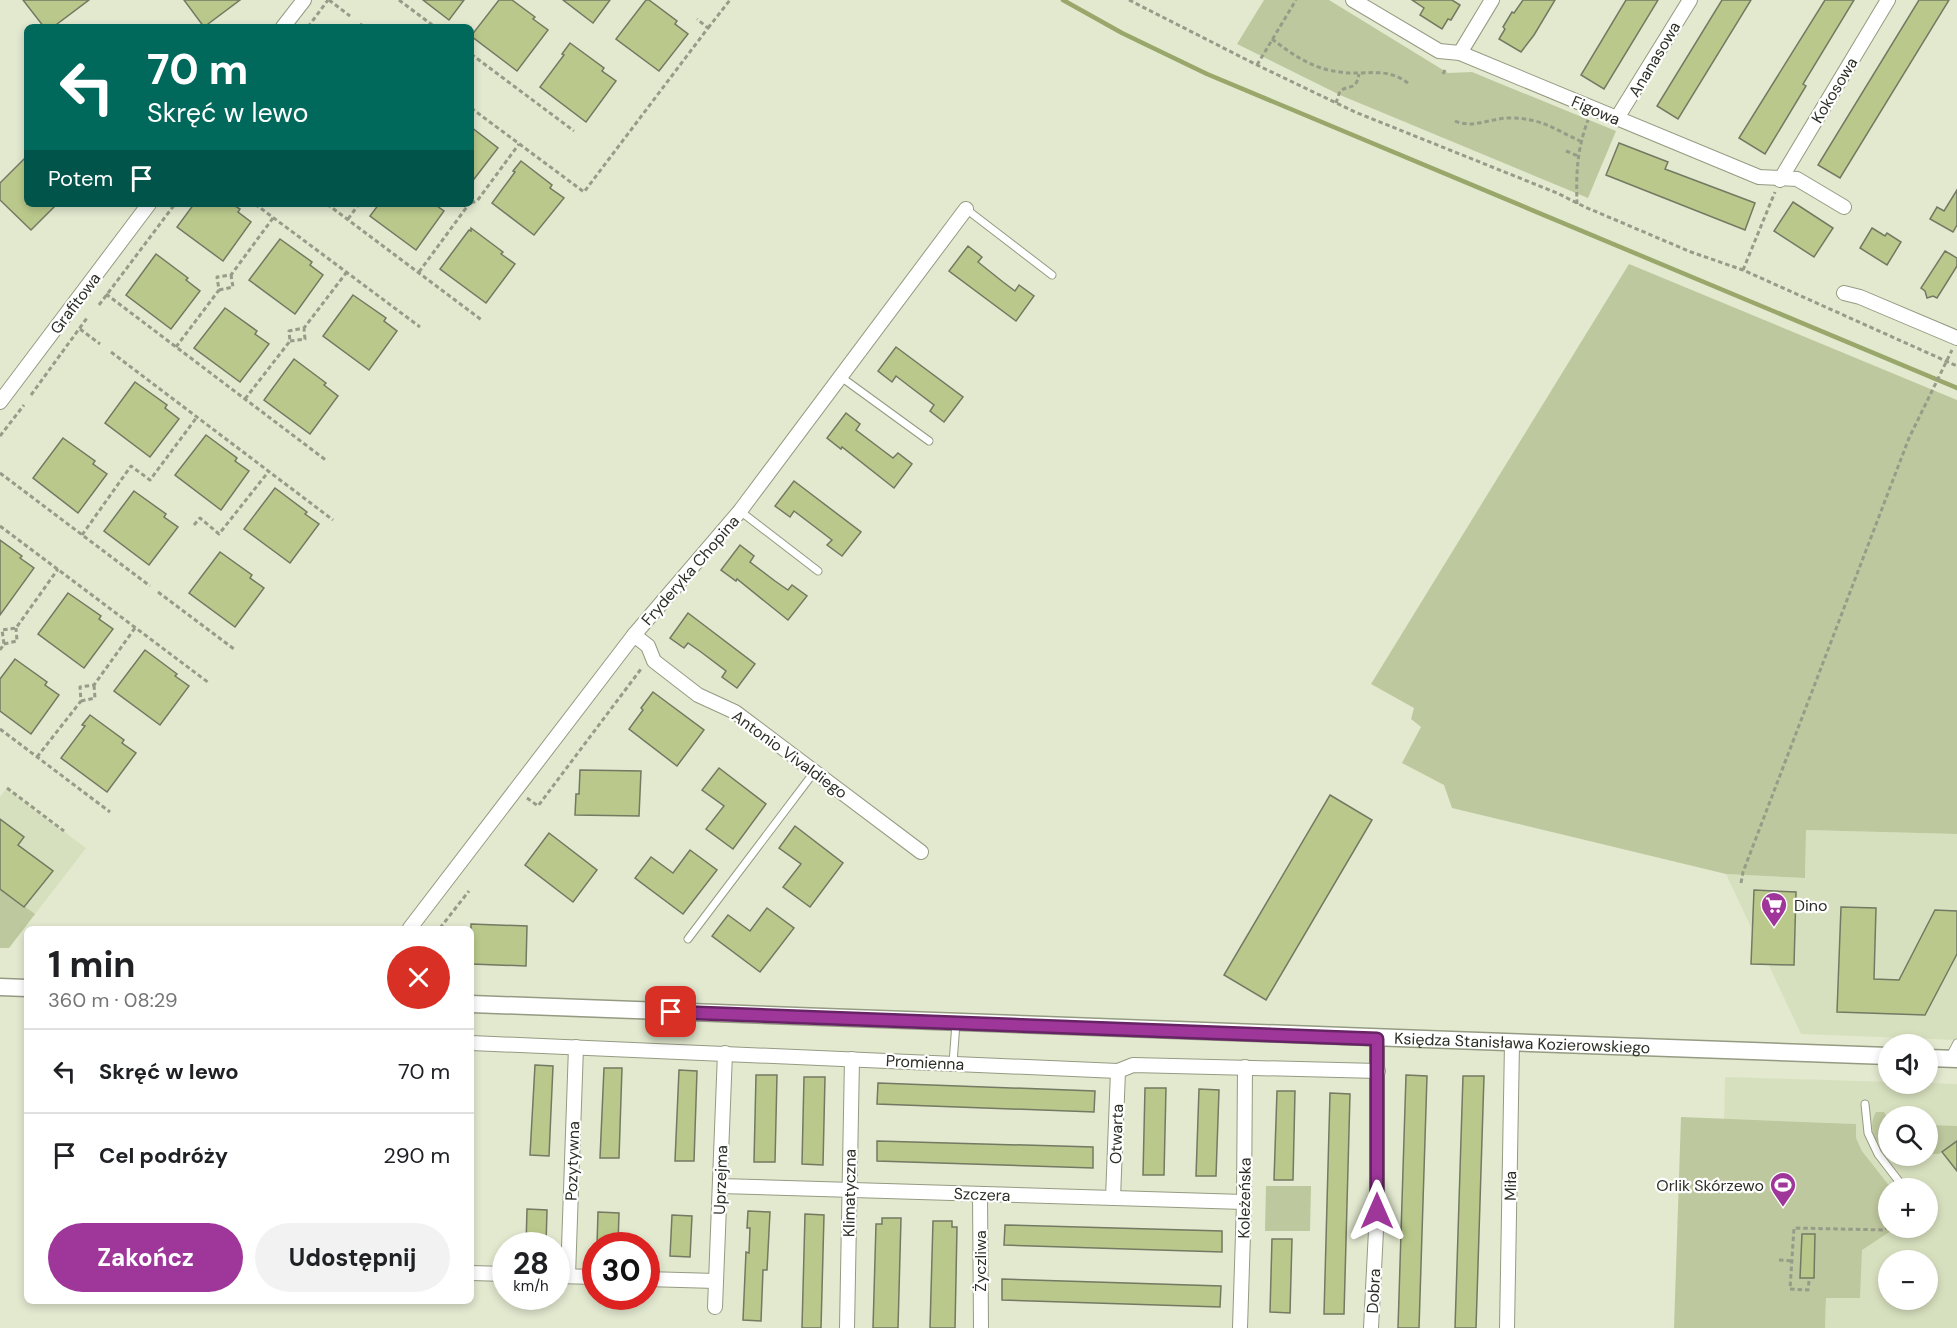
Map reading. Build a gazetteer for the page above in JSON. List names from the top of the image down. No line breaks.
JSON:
{"streets":{"street":["Ananasowa","Kokosowa","Figowa","Grafitowa","Fryderyka Chopina","Antonio Vivaldiego","Księdza Stanisława Kozierowskiego","Promienna","Otwarta","Pozytywna","Uprzejma","Miła","Klimatyczna","Szczera","Koleżeńska","Życzliwa","Dobra"]},"crossings":[["Ananasowa","Figowa"],["Kokosowa","Figowa"],["Fryderyka Chopina","Antonio Vivaldiego"],["Księdza Stanisława Kozierowskiego","Miła"],["Księdza Stanisława Kozierowskiego","Dobra"],["Promienna","Otwarta"],["Promienna","Pozytywna"],["Promienna","Uprzejma"],["Promienna","Klimatyczna"],["Promienna","Koleżeńska"],["Promienna","Dobra"],["Otwarta","Szczera"],["Uprzejma","Szczera"],["Klimatyczna","Szczera"],["Szczera","Koleżeńska"],["Szczera","Życzliwa"]],"places":{"supermarket":["Dino"],"sports":["Orlik Skórzewo"]},"page":{"turn":["70 m","Skręć w lewo"],"then":"Potem","heading":["1 min","360 m · 08:29"],"list":[{"name":"Skręć w lewo","value":"70 m"},{"name":"Cel podróży","value":"290 m"}],"map_buttons":["+","−"],"buttons":["Zakończ","Udostępnij"],"speed":"28 km/h","limit":"30"}}
